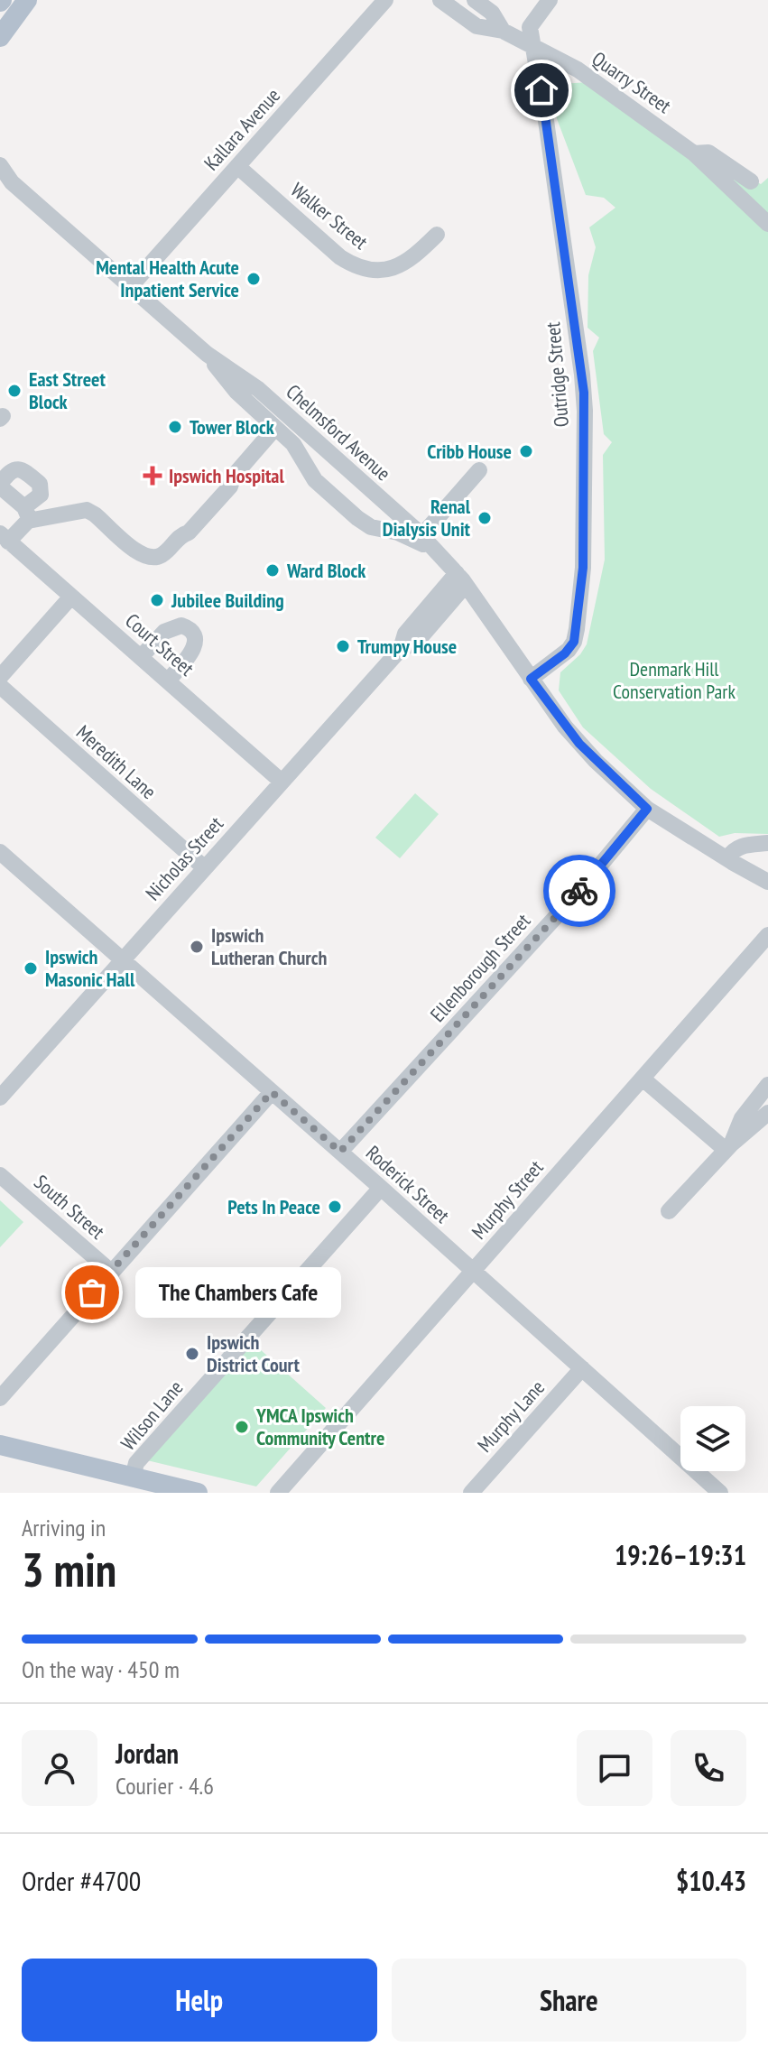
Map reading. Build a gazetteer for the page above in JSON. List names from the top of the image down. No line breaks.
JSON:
{"streets":{"street":["Quarry Street","Kallara Avenue","Walker Street","Outridge Street","Chelmsford Avenue","Court Street","Meredith Lane","Nicholas Street","Ellenborough Street","Roderick Street","Murphy Street","South Street","Wilson Lane","Murphy Lane"]},"crossings":[["Quarry Street","Outridge Street"],["Kallara Avenue","Walker Street"],["Kallara Avenue","Chelmsford Avenue"],["Outridge Street","Chelmsford Avenue"],["Chelmsford Avenue","Nicholas Street"],["Chelmsford Avenue","Ellenborough Street"],["Court Street","Nicholas Street"],["Meredith Lane","Nicholas Street"],["Nicholas Street","Roderick Street"],["Ellenborough Street","Roderick Street"],["Roderick Street","Murphy Street"],["Roderick Street","Wilson Lane"],["Roderick Street","Murphy Lane"]],"parks":["Denmark Hill Conservation Park"],"places":{"other":["Mental Health Acute Inpatient Service","East Street Block","Tower Block","Cribb House","Renal Dialysis Unit","Ward Block","Jubilee Building","Trumpy House","Ipswich Lutheran Church","Ipswich Masonic Hall","Pets In Peace","The Chambers Cafe","Ipswich District Court","YMCA Ipswich Community Centre"],"health":["Ipswich Hospital"]},"page":{"bubble":"The Chambers Cafe","heading":["3 min","Arriving in","19:26–19:31"],"panel":["Jordan","Courier · 4.6","Order #4700","$10.43"],"bar":"On the way · 450 m","buttons":["Help","Share"]}}
